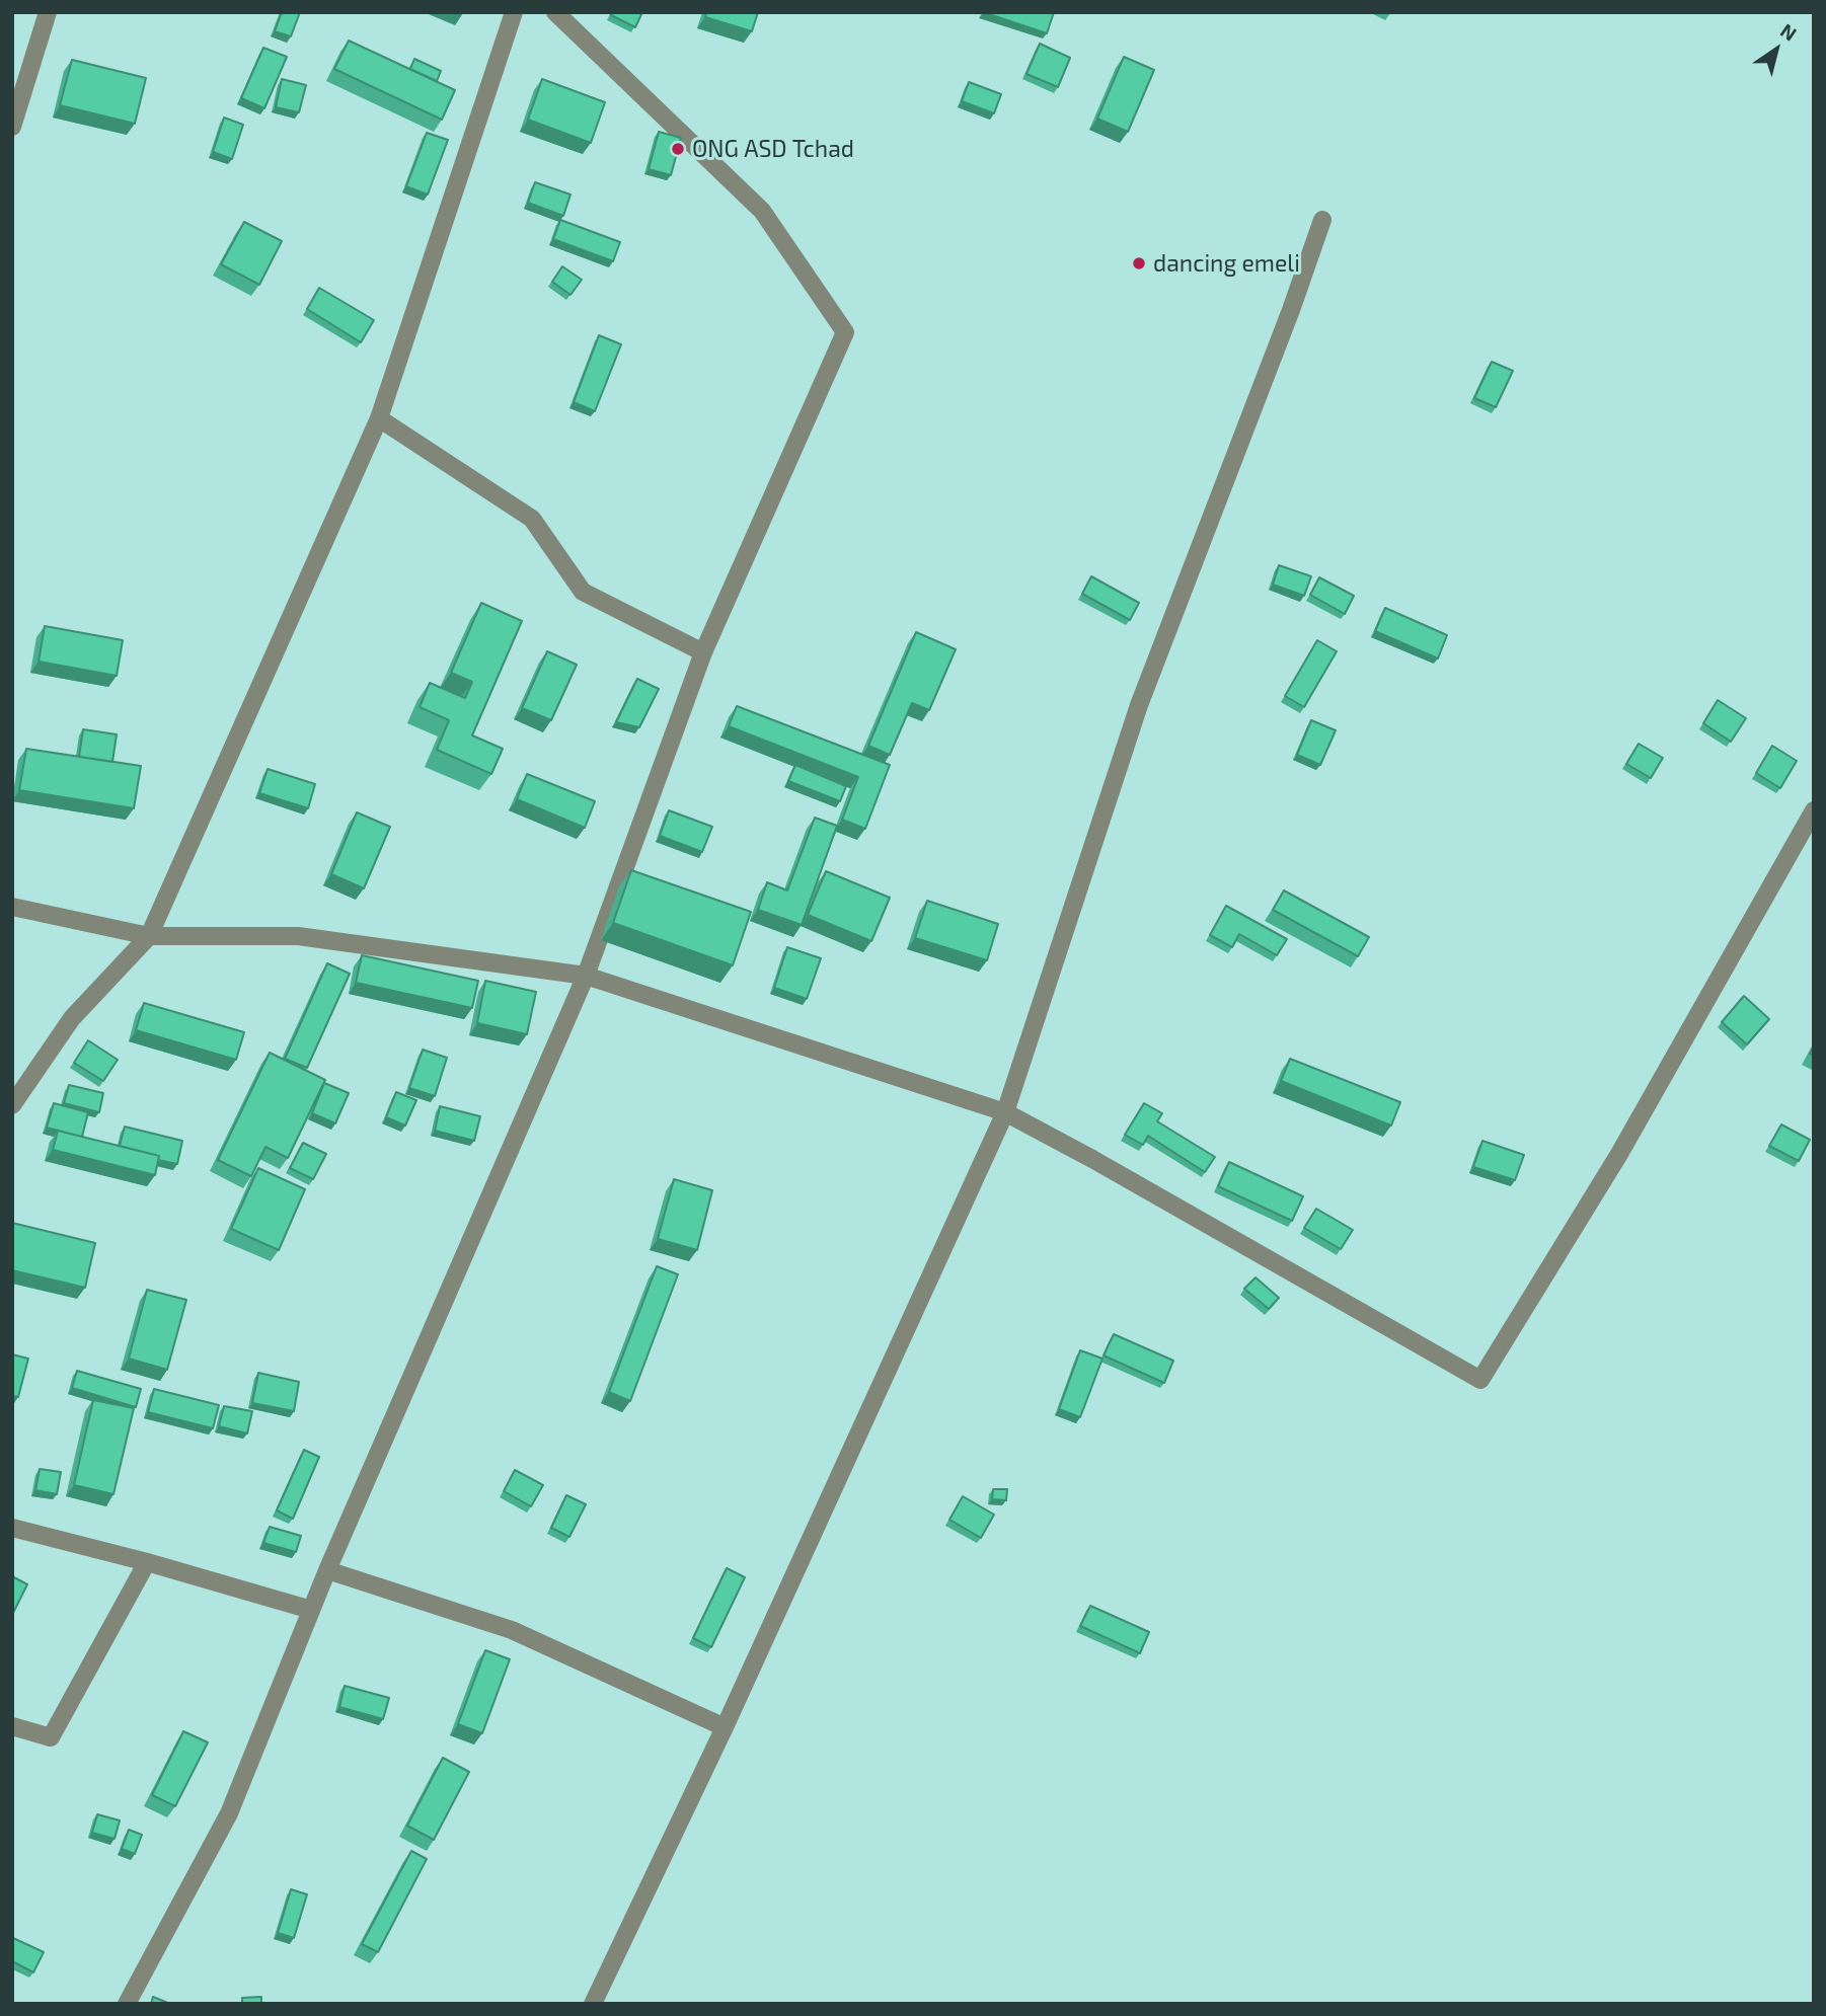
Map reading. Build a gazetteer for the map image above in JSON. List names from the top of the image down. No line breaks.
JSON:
{"places":["ONG ASD Tchad","dancing emeli"],"north":"top right"}
